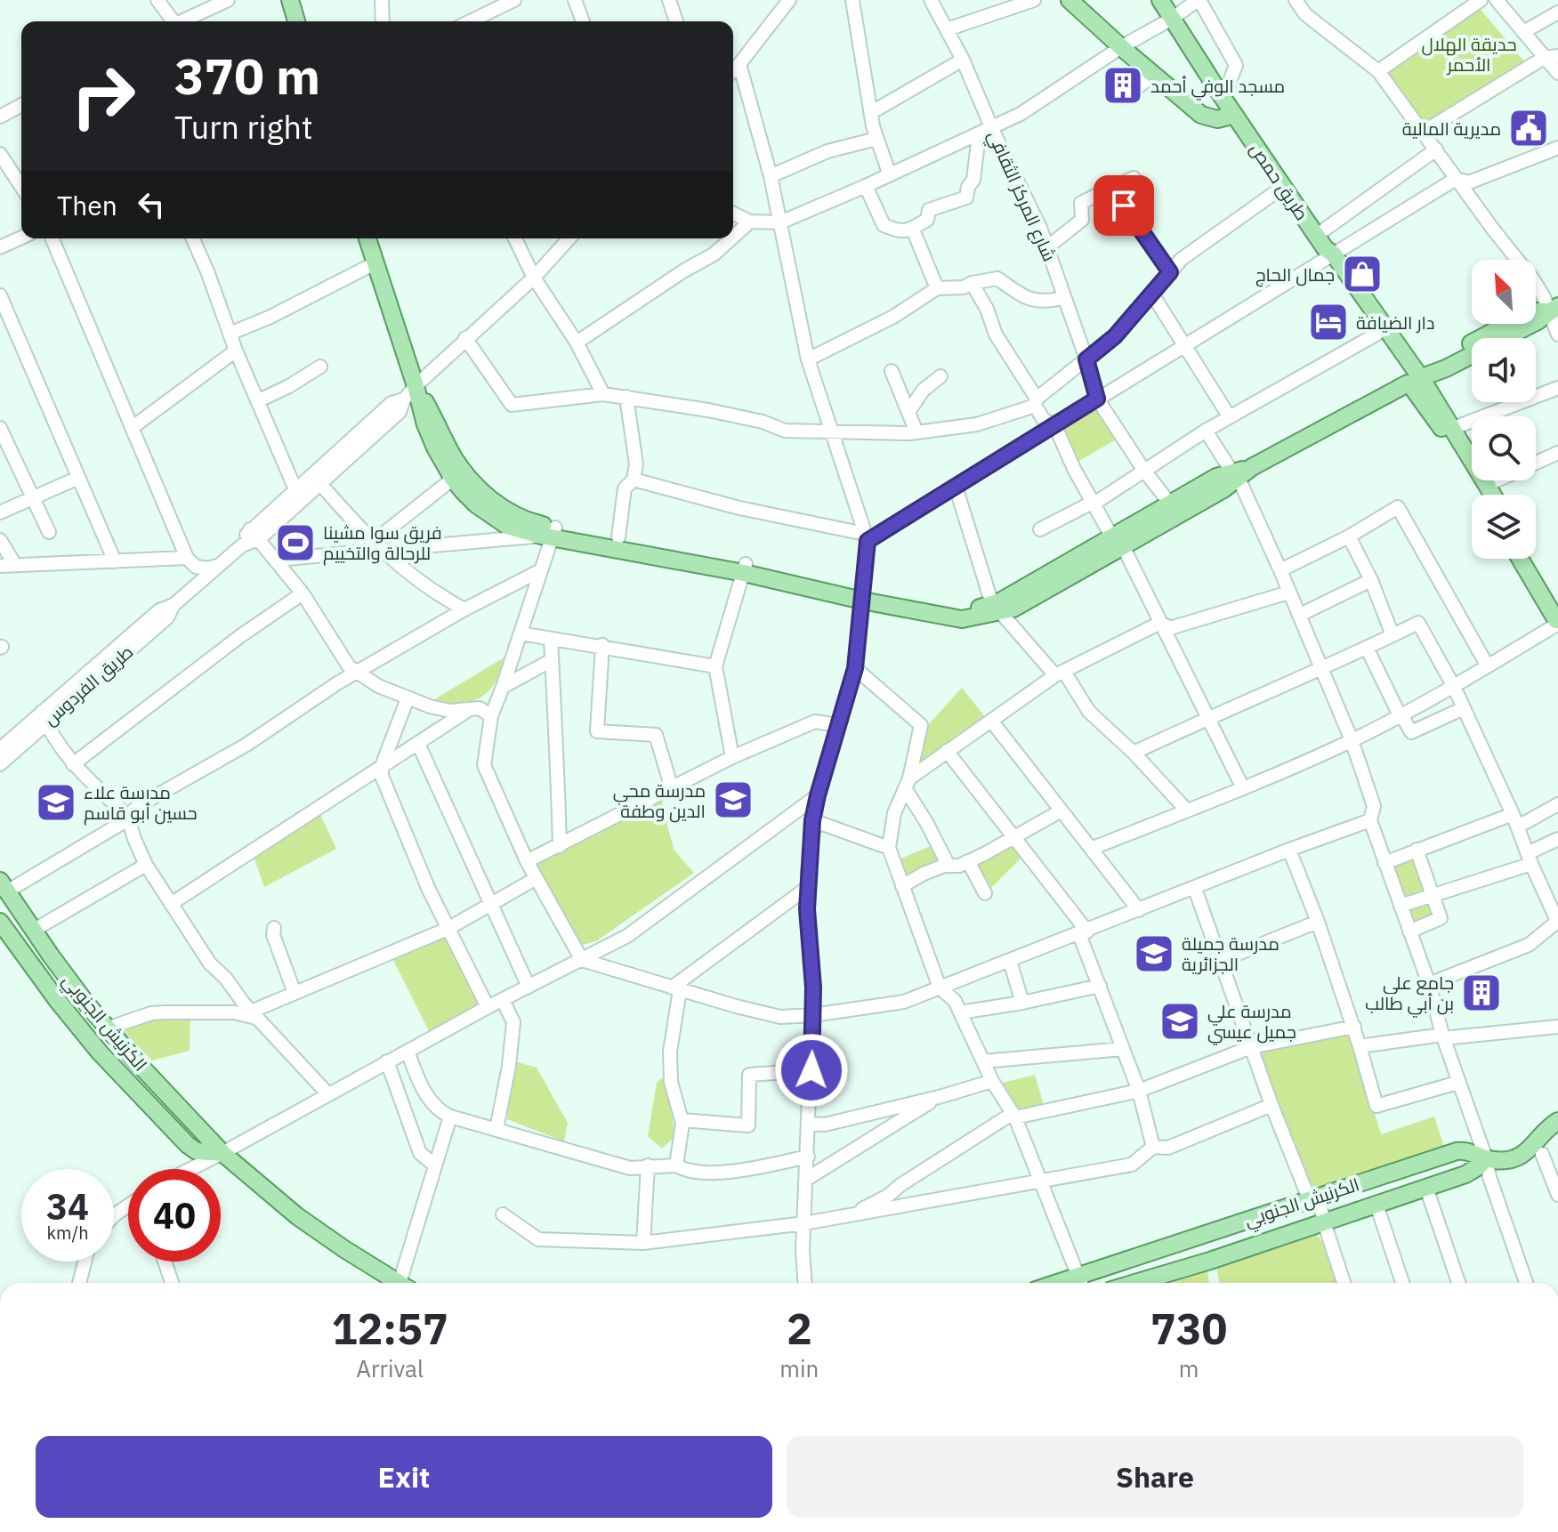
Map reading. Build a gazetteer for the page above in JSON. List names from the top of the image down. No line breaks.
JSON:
{"streets":{"main road":["طريق حمص","الكرنيش الجنوبي"],"street":["شارع المركز الثقافي","طريق الفردوس"]},"parks":["حديقة الهلال الأحمر"],"places":{"building":["مسجد الوفي أحمد","جامع علي بن أبي طالب"],"public building":["مديرية المالية"],"shop":["جمال الحاج"],"hotel":["دار الضيافة"],"sports":["فريق سوا مشينا للرحالة والتخييم"],"school or university":["مدرسة محي الدين وطفة","مدرسة علاء حسين أبو قاسم","مدرسة جميلة الجزائرية","مدرسة علي جميل عيسي"]},"north":"top left","page":{"turn":["370 m","Turn right"],"then":"Then","speed":"34 km/h","limit":"40","eta":["12:57","Arrival","2","min","730","m"],"buttons":["Exit","Share"]}}
